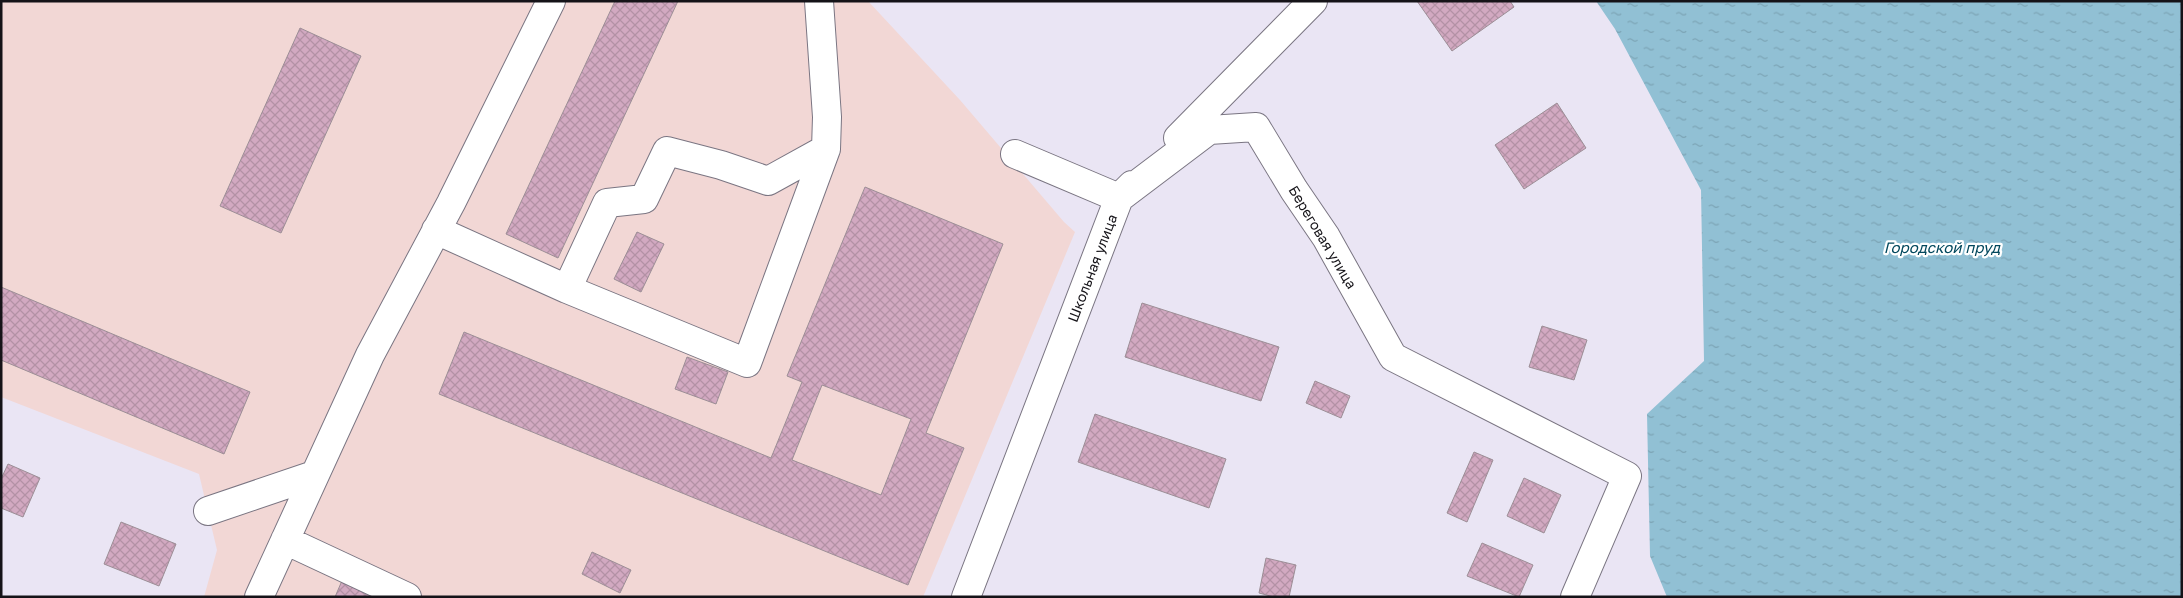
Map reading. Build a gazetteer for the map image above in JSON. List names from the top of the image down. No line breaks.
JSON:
{"streets":{"street":["Береговая улица","Школьная улица"]},"crossings":[["Береговая улица","Школьная улица"]],"water":["Городской пруд"]}
